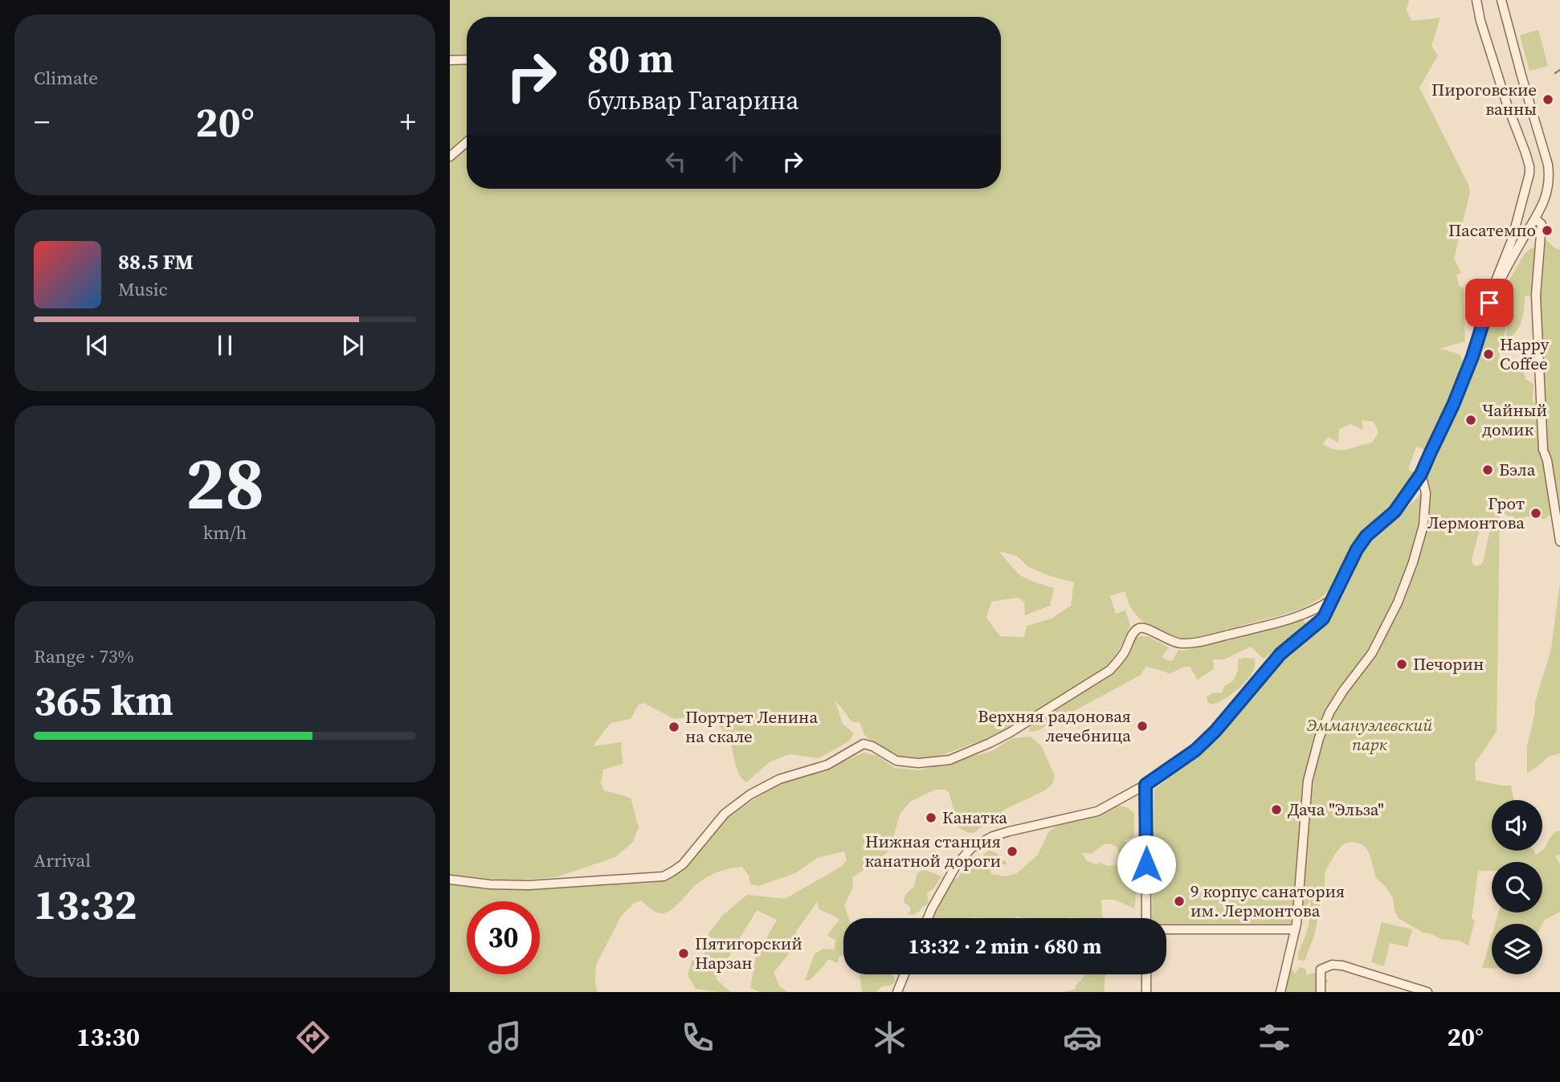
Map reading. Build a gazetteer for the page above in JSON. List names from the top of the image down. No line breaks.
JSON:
{"parks":["Эммануэлевский парк"],"places":["Пироговские ванны","Пасатемпо","Happy Coffee","Чайный домик","Бэла","Грот Лермонтова","Печорин","Верхняя радоновая лечебница","Портрет Ленина на скале","Дача \"Эльза\"","Канатка","Нижная станция канатной дороги","9 корпус санатория им. Лермонтова","Пятигорский Нарзан"],"page":{"tile":["Climate",["28","km/h"],["Range · 73%","365 km"],["Arrival","13:32"]],"turn":["80 m","бульвар Гагарина"],"heat":["−","20°","+"],"song":["88.5 FM","Music"],"limit":"30","trip":"13:32 · 2 min · 680 m","tabs":["13:30","20°"]}}
